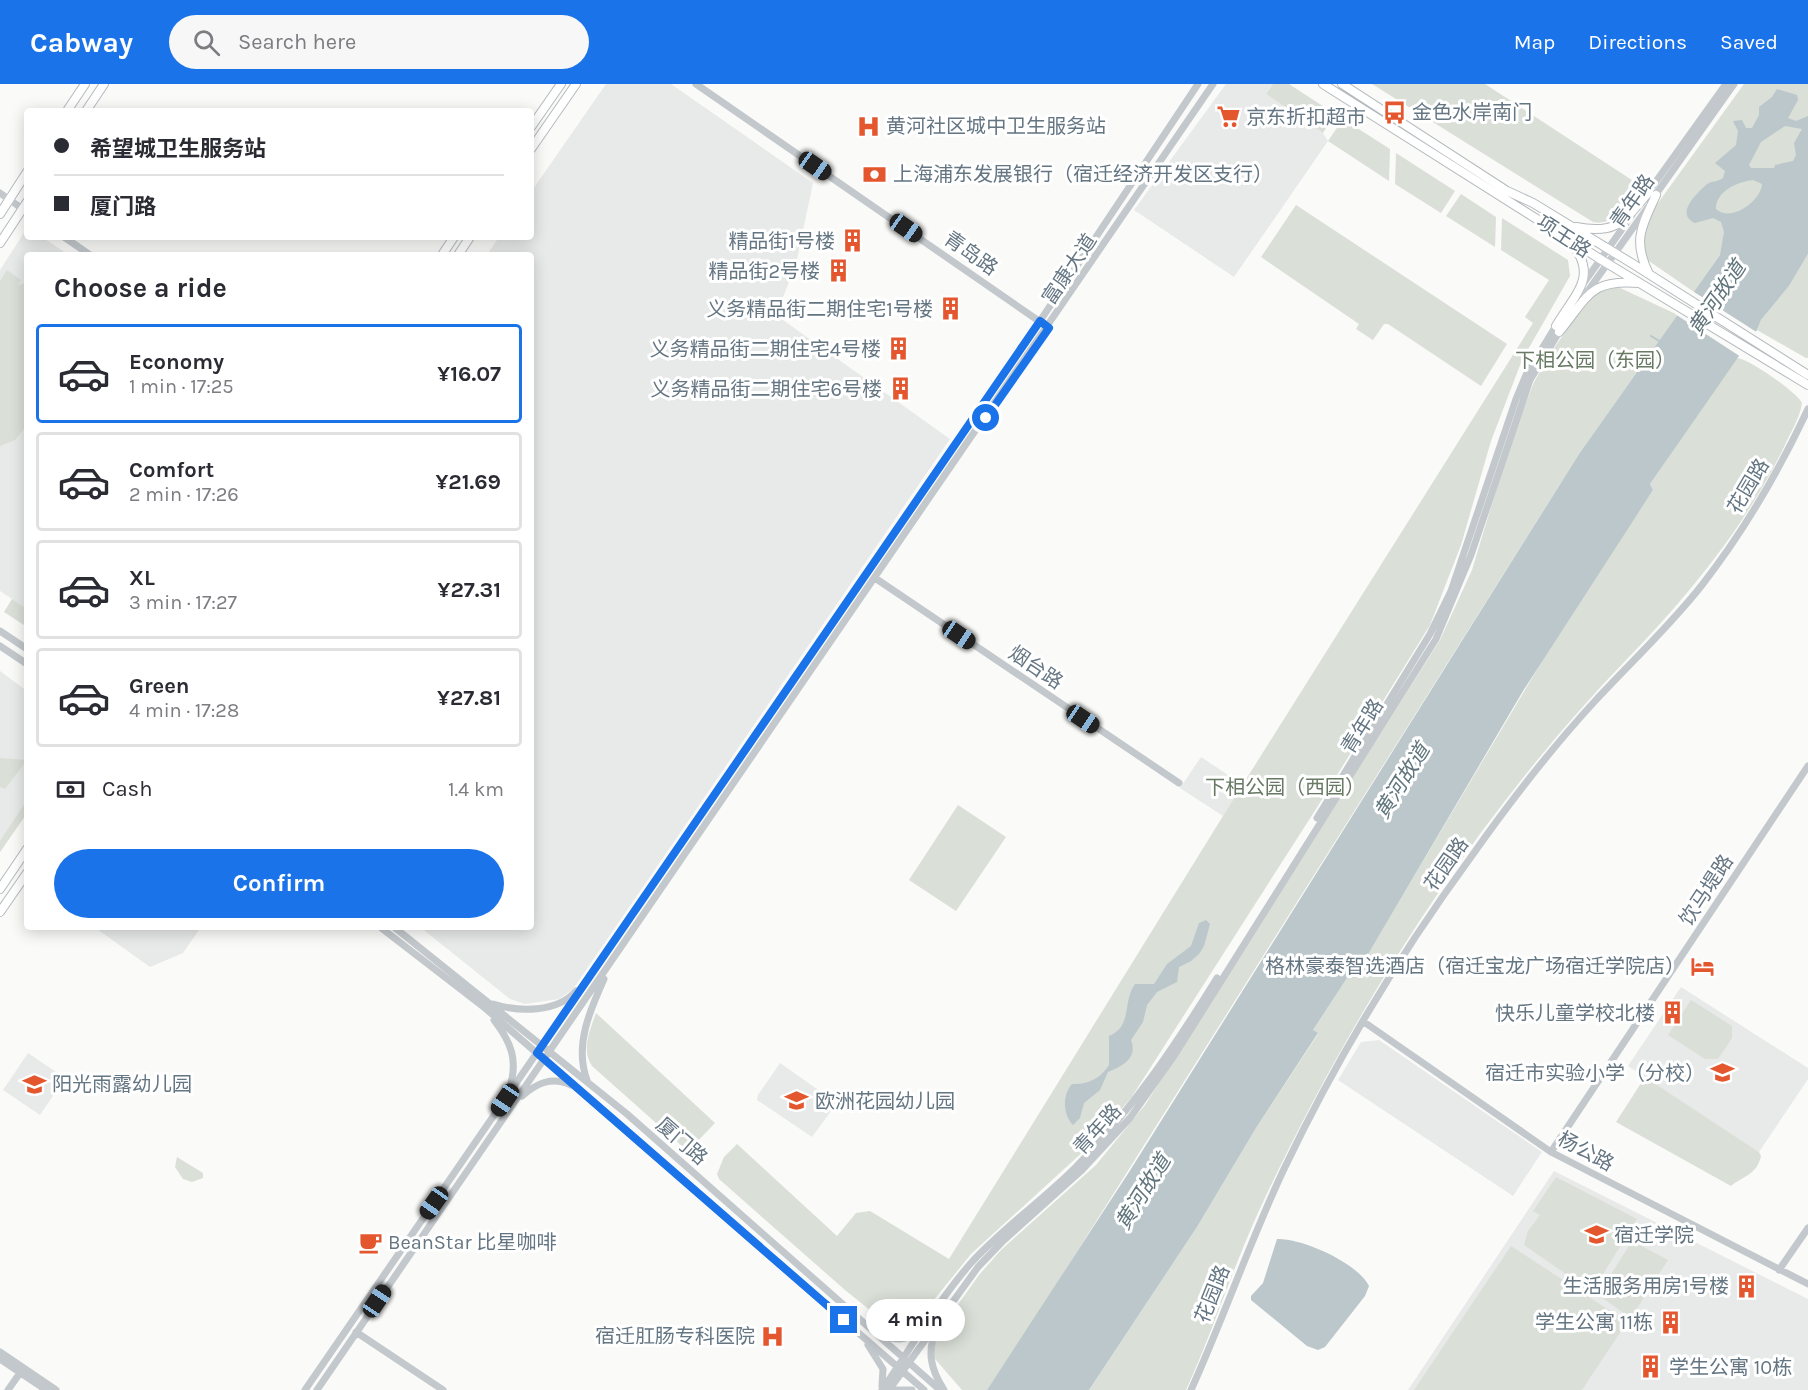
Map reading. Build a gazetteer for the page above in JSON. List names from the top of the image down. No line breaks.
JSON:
{"streets":{"main road":["项王路"],"street":["青年路","青岛路","富康大道","花园路","烟台路","饮马堤路","厦门路","杨公路"]},"crossings":[["青年路","项王路"],["青年路","厦门路"],["青岛路","富康大道"],["富康大道","烟台路"],["富康大道","厦门路"],["花园路","杨公路"],["饮马堤路","杨公路"]],"water":["黄河故道"],"parks":["下相公园（东园）","下相公园（西园）"],"places":{"bus stop":["金色水岸南门"],"supermarket":["京东折扣超市"],"hospital":["黄河社区城中卫生服务站","宿迁肛肠专科医院"],"bank":["上海浦东发展银行（宿迁经济开发区支行）"],"building":["精品街1号楼","精品街2号楼","义务精品街二期住宅1号楼","义务精品街二期住宅4号楼","义务精品街二期住宅6号楼","快乐儿童学校北楼","生活服务用房1号楼","学生公寓 11栋","学生公寓 10栋"],"hotel":["格林豪泰智选酒店（宿迁宝龙广场宿迁学院店）"],"school or university":["宿迁市实验小学（分校）","阳光雨露幼儿园","欧洲花园幼儿园","宿迁学院"],"cafe":["BeanStar 比星咖啡"]},"page":{"header":"Cabway","search":"Search here","nav":["Map","Directions","Saved"],"banner":["希望城卫生服务站","厦门路"],"heading":"Choose a ride","list":[{"name":"Economy","note":"1 min · 17:25","value":"¥16.07"},{"name":"Comfort","note":"2 min · 17:26","value":"¥21.69"},{"name":"XL","note":"3 min · 17:27","value":"¥27.31"},{"name":"Green","note":"4 min · 17:28","value":"¥27.81"}],"pay":["Cash","1.4 km"],"buttons":"Confirm","bubble":"4 min"}}
